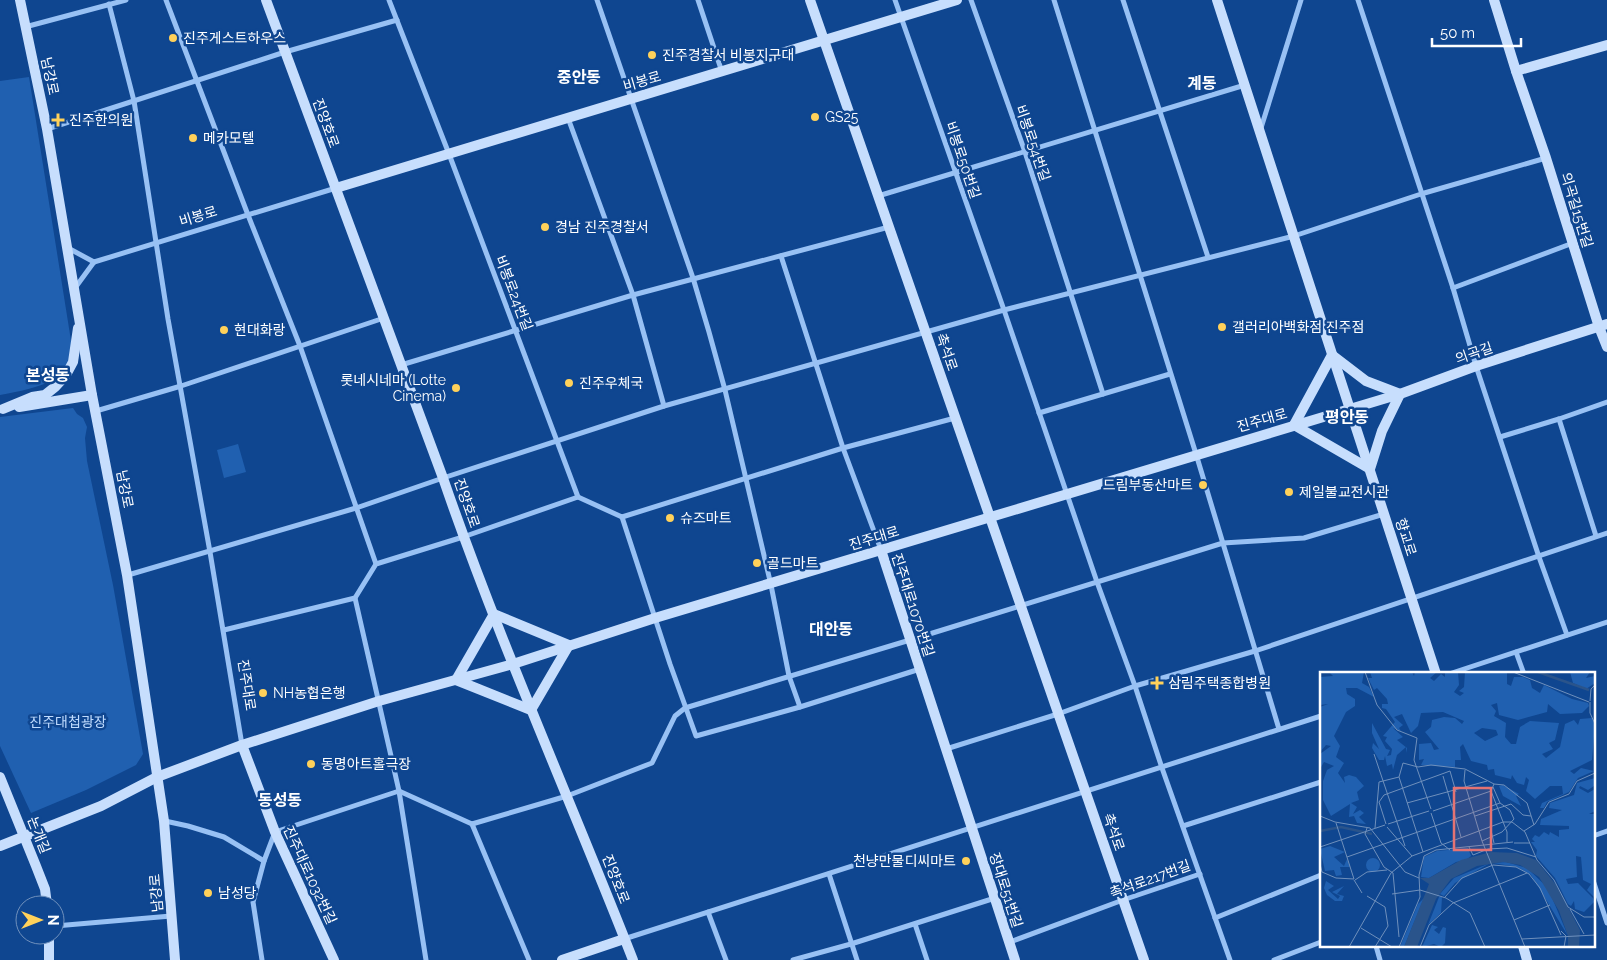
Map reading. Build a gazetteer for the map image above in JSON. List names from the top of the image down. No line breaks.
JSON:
{"streets":{"street":["남강로","비봉로","진양호로","비봉로54번길","비봉로50번길","의곡길15번길","비봉로24번길","촉석로","의곡길","진주대로","향교로","진주대로1070번길","논개길","진주대로1032번길","촉석로217번길","장대로51번길"]},"crossings":[["남강로","진주대로"],["비봉로","진양호로"],["비봉로","비봉로50번길"],["비봉로","비봉로24번길"],["비봉로","촉석로"],["비봉로","진주대로"],["진양호로","진주대로"],["비봉로50번길","진주대로"],["비봉로50번길","촉석로217번길"],["의곡길15번길","의곡길"],["촉석로","진주대로"],["촉석로","촉석로217번길"],["의곡길","진주대로"],["의곡길","향교로"],["진주대로","향교로"],["진주대로","진주대로1070번길"],["진주대로","진주대로1032번길"],["진주대로1070번길","장대로51번길"],["촉석로217번길","장대로51번길"]],"districts":["중안동","계동","본성동","평안동","대안동","동성동"],"parks":["진주대첩광장"],"places":{"other":["진주게스트하우스","진주경찰서 비봉지구대","GS25","메카모텔","경남 진주경찰서","갤러리아백화점 진주점","현대화랑","진주우체국","롯네시네마 (Lotte Cinema)","드림부동산마트","제일불교전시관","슈즈마트","골드마트","NH농협은행","동명아트홀극장","천냥만물디씨마트","남성당"],"health":["진주한의원","삼림주택종합병원"]},"scale_bar":"50 m","north":"right"}
